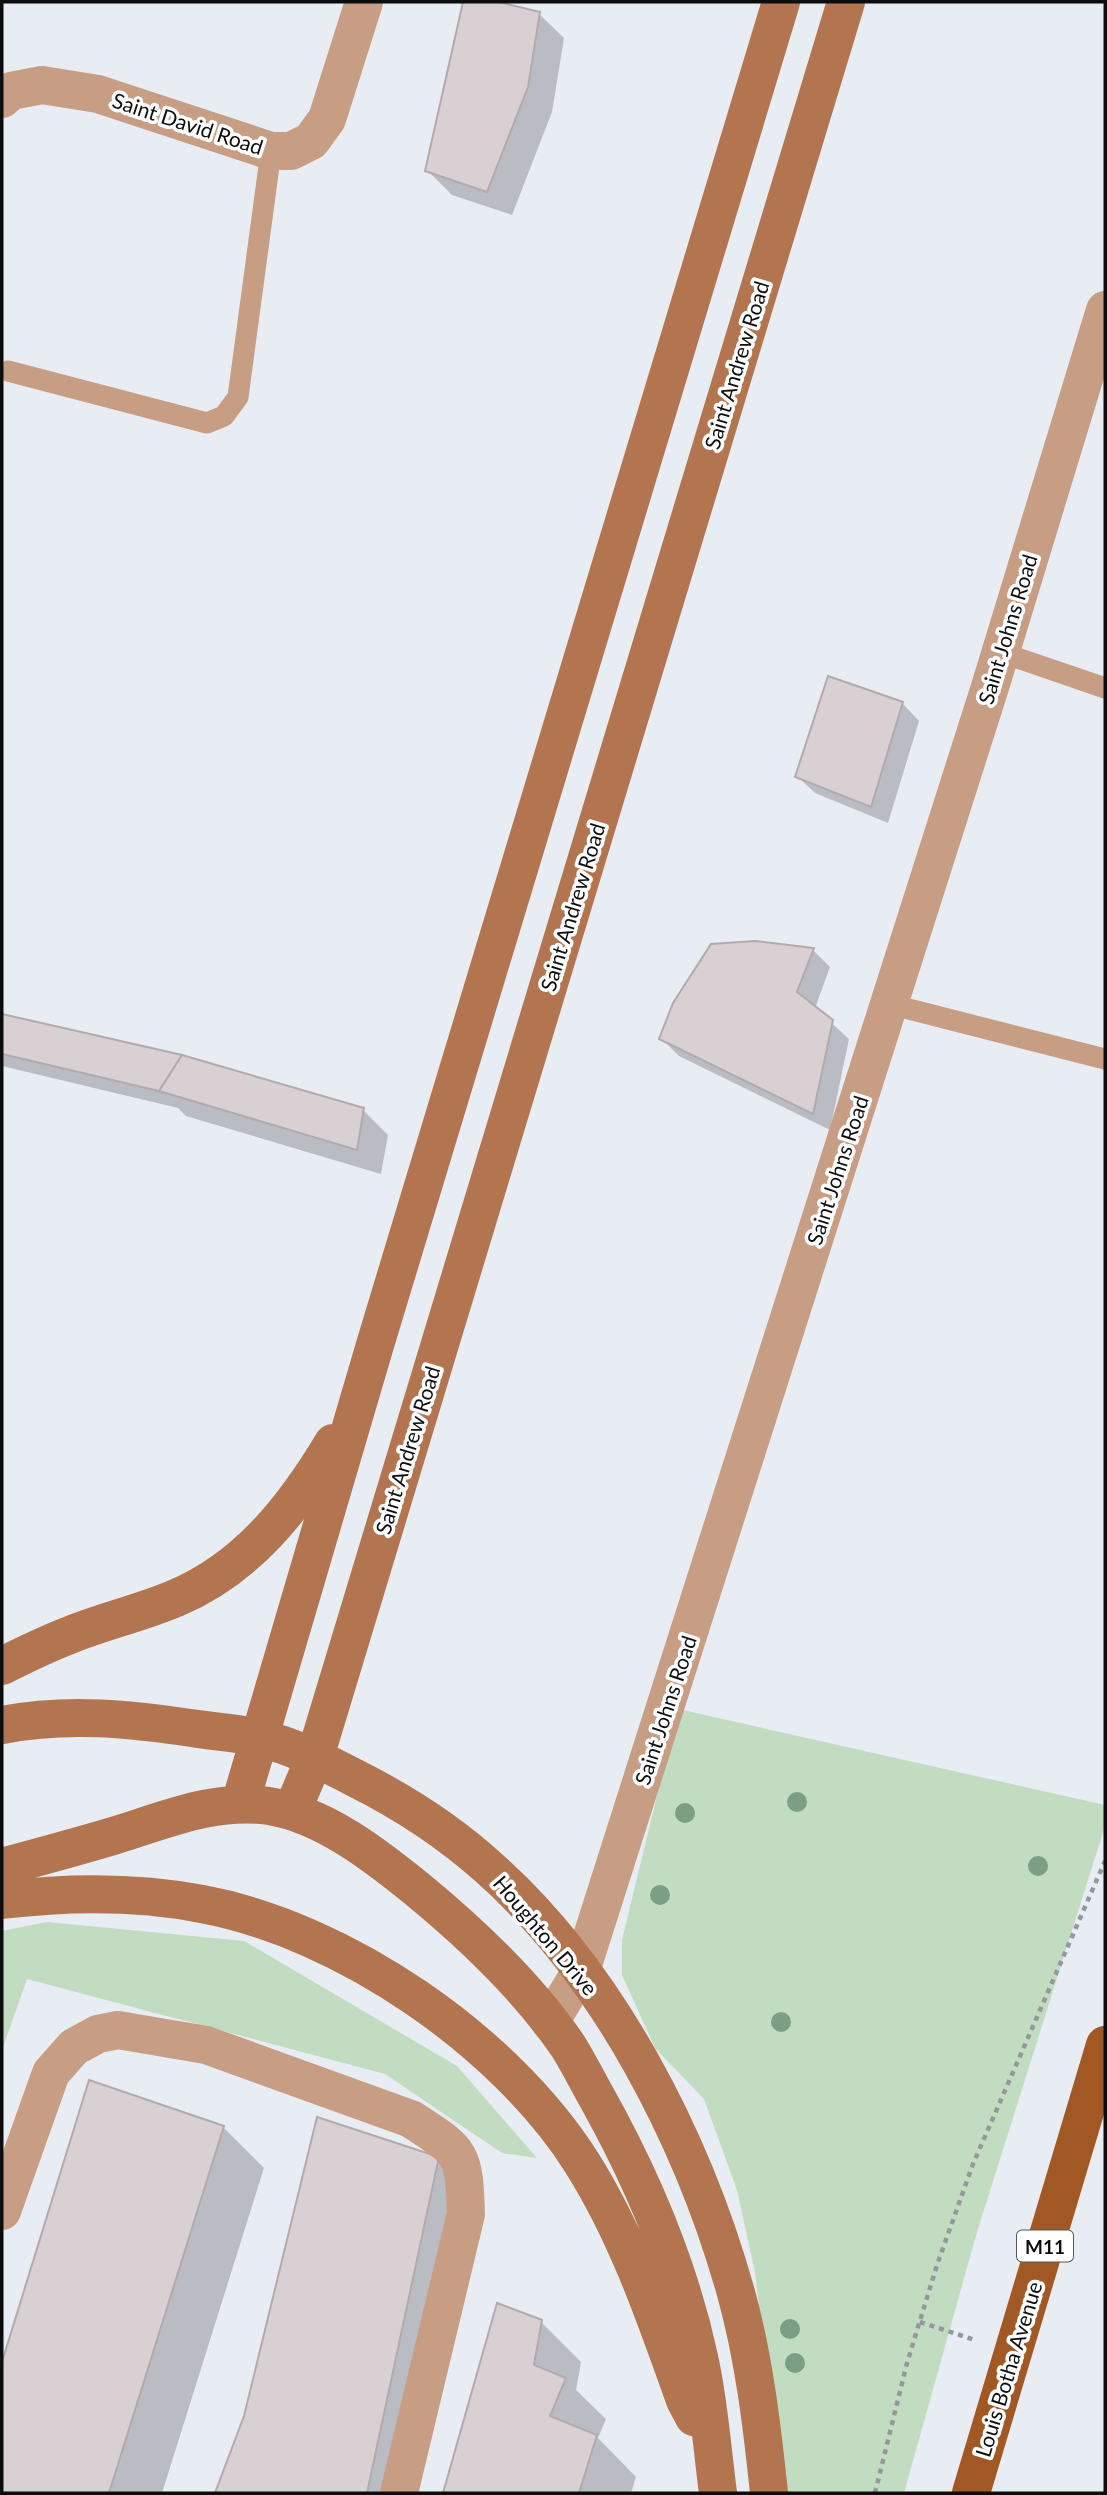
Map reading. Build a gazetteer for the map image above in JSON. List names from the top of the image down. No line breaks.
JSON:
{"streets":{"main road":["Saint Andrew Road","Houghton Drive","M11","Louis Botha Avenue"],"street":["Saint David Road","Saint Johns Road"]},"crossings":[["Saint Andrew Road","Houghton Drive"],["Saint Johns Road","Houghton Drive"]]}
